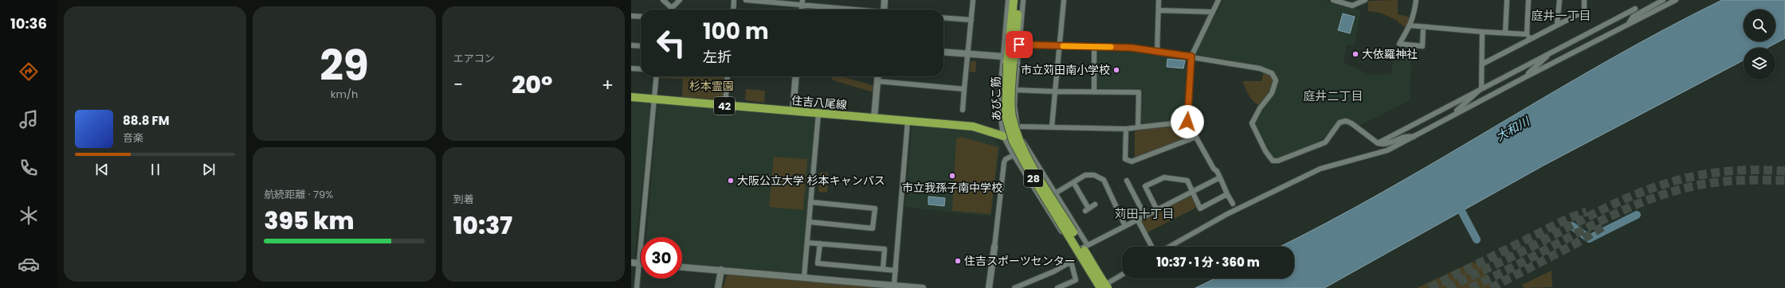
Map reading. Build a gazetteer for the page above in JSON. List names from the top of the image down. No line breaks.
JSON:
{"streets":{"main road":["あびこ筋","住吉八尾線","42","28"]},"districts":["庭井一丁目","庭井二丁目","苅田十丁目"],"water":["大和川"],"parks":["杉本霊園"],"places":["大依羅神社","市立苅田南小学校","市立我孫子南中学校","大阪公立大学 杉本キャンパス","住吉スポーツセンター"],"page":{"tabs":"10:36","tile":[["29","km/h"],"エアコン",["航続距離 · 79%","395 km"],["到着","10:37"]],"turn":["100 m","左折"],"heat":["−","20°","+"],"song":["88.8 FM","音楽"],"limit":"30","trip":"10:37 · 1 分 · 360 m"}}
